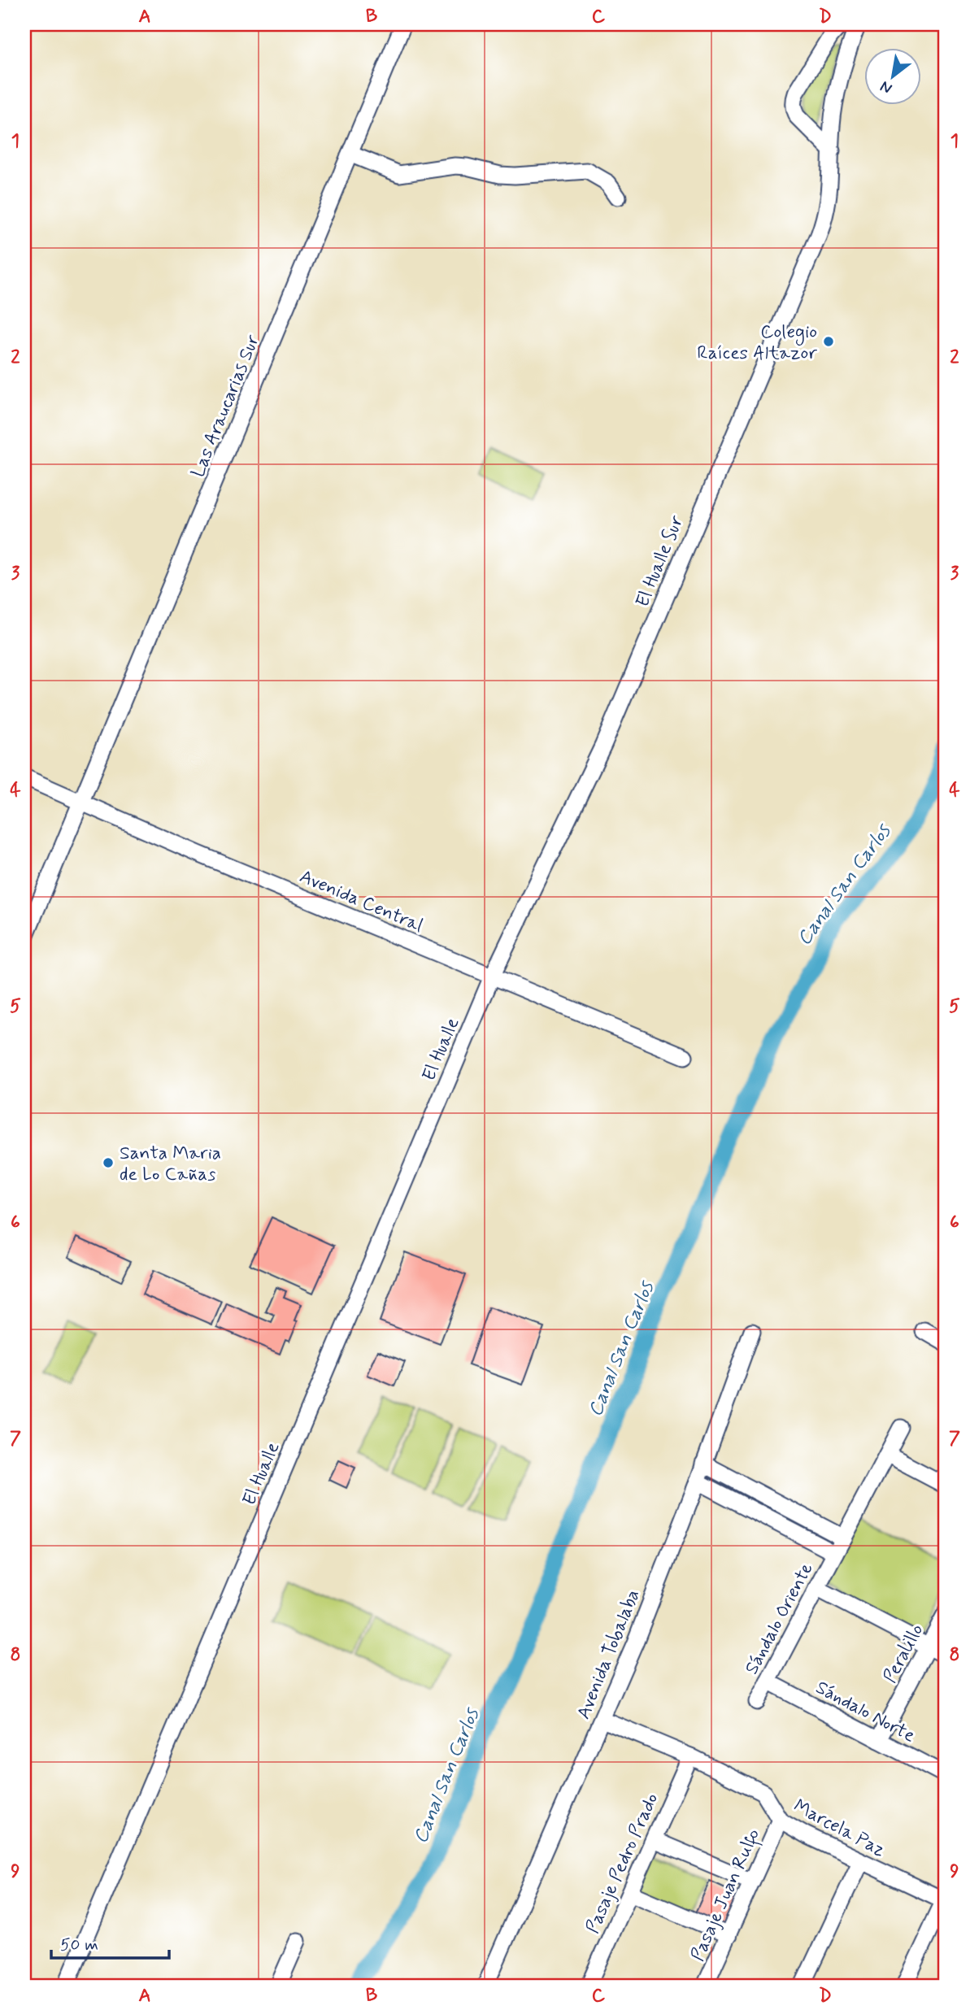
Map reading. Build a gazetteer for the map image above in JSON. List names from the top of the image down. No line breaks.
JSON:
{"streets":{"street":["Las Araucarias Sur","El Hualle Sur","Avenida Central","El Hualle","Sándalo Oriente","Peralillo","Avenida Tobalaba","Sándalo Norte","Marcela Paz","Pasaje Pedro Prado","Pasaje Juan Rulfo"]},"crossings":[["Las Araucarias Sur","Avenida Central"],["El Hualle Sur","Avenida Central"],["El Hualle Sur","El Hualle"],["Avenida Central","El Hualle"],["Sándalo Oriente","Avenida Tobalaba"],["Sándalo Oriente","Sándalo Norte"],["Peralillo","Sándalo Norte"],["Avenida Tobalaba","Marcela Paz"],["Marcela Paz","Pasaje Pedro Prado"],["Marcela Paz","Pasaje Juan Rulfo"]],"water":["Canal San Carlos"],"places":["Colegio Raíces Altazor","Santa Maria de Lo Cañas"],"scale_bar":"50 m","north":"bottom left","grid":{"columns":["A","B","C","D"],"rows":["1","2","3","4","5","6","7","8","9"]}}
